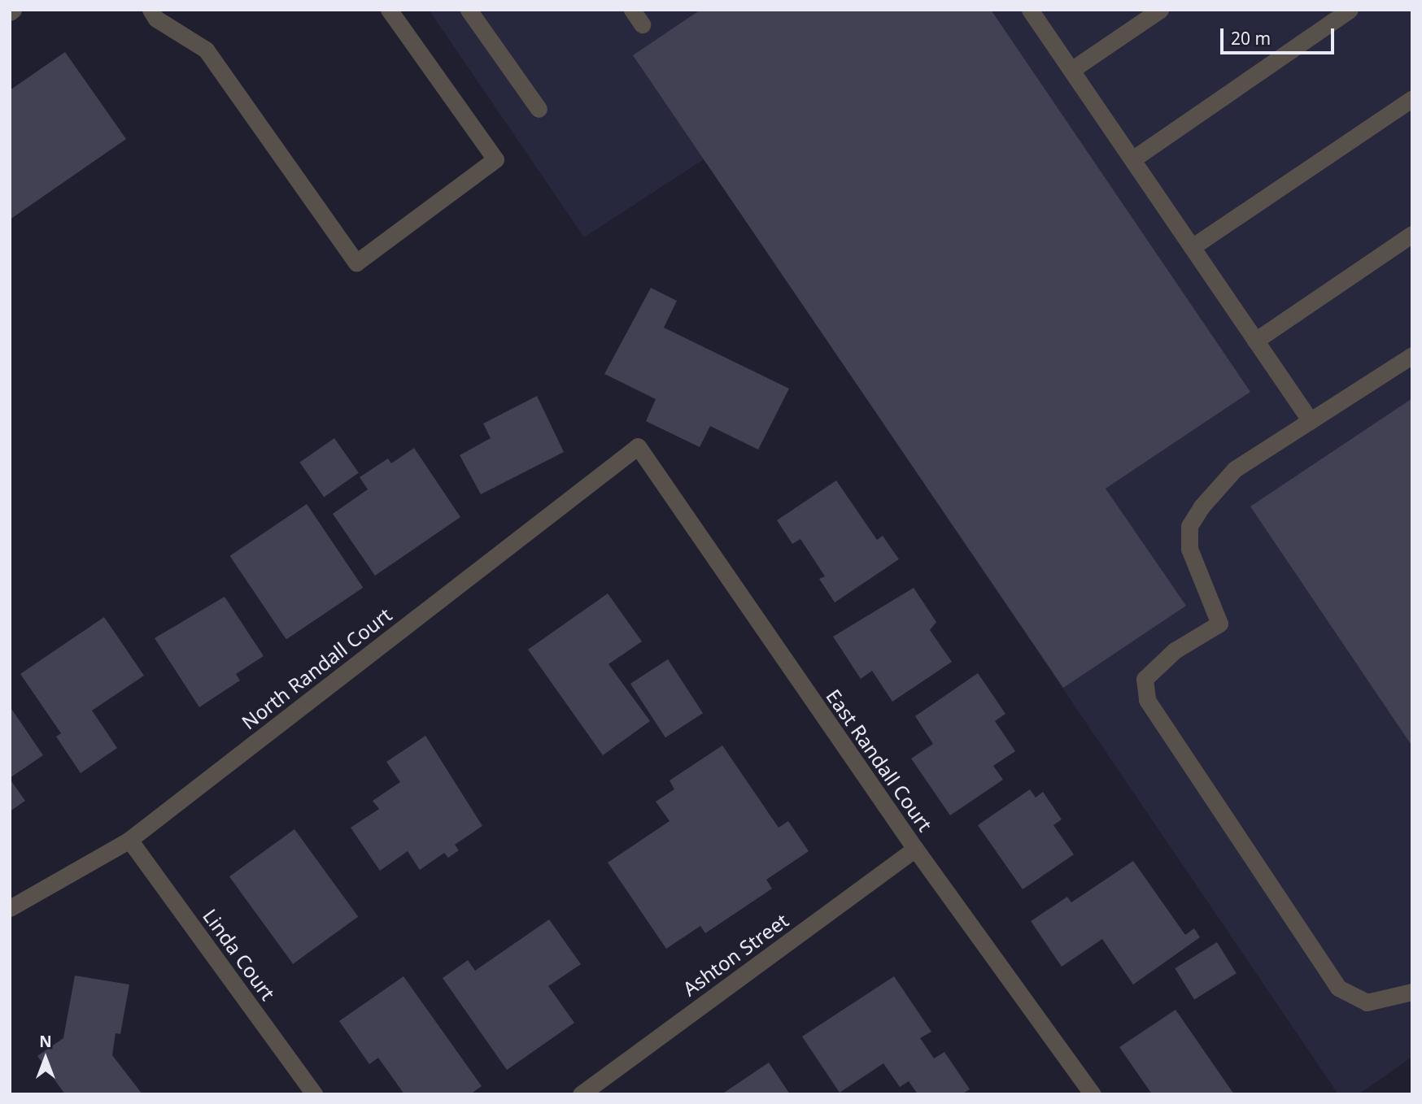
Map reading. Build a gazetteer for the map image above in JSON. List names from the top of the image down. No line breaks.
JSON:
{"streets":{"street":["North Randall Court","East Randall Court","Linda Court","Ashton Street"]},"crossings":[["North Randall Court","East Randall Court"],["North Randall Court","Linda Court"],["East Randall Court","Ashton Street"]],"scale_bar":"20 m","north":"top"}
